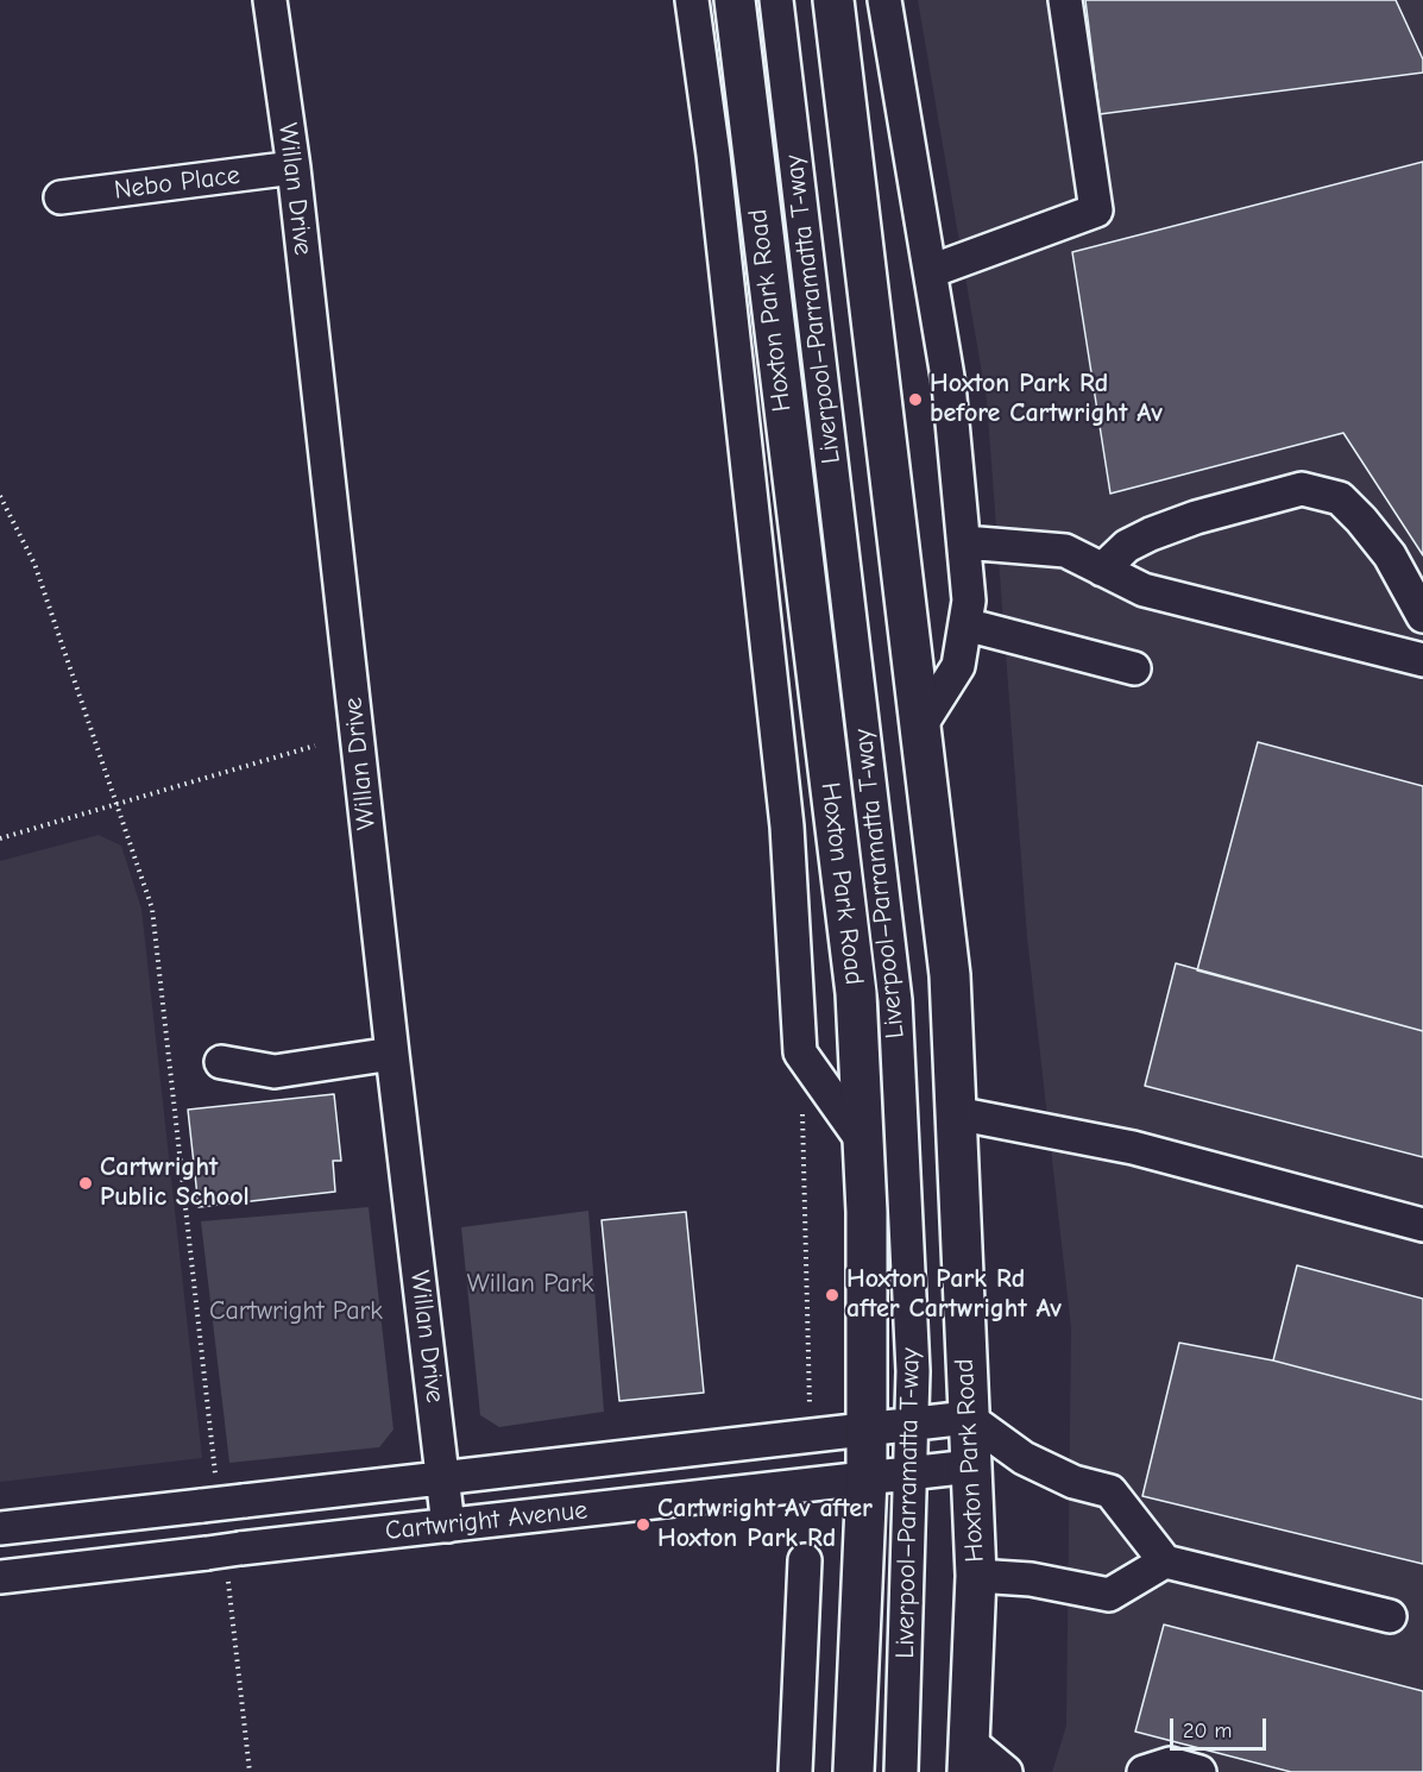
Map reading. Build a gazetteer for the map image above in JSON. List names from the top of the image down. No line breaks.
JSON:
{"streets":{"main road":["Hoxton Park Road"],"street":["Nebo Place","Willan Drive","Liverpool–Parramatta T-way","Cartwright Avenue"]},"crossings":[["Nebo Place","Willan Drive"],["Willan Drive","Cartwright Avenue"],["Liverpool–Parramatta T-way","Cartwright Avenue"],["Hoxton Park Road","Cartwright Avenue"]],"parks":["Willan Park","Cartwright Park"],"places":["Hoxton Park Rd before Cartwright Av","Cartwright Public School","Hoxton Park Rd after Cartwright Av","Cartwright Av after Hoxton Park Rd"],"scale_bar":"20 m"}
